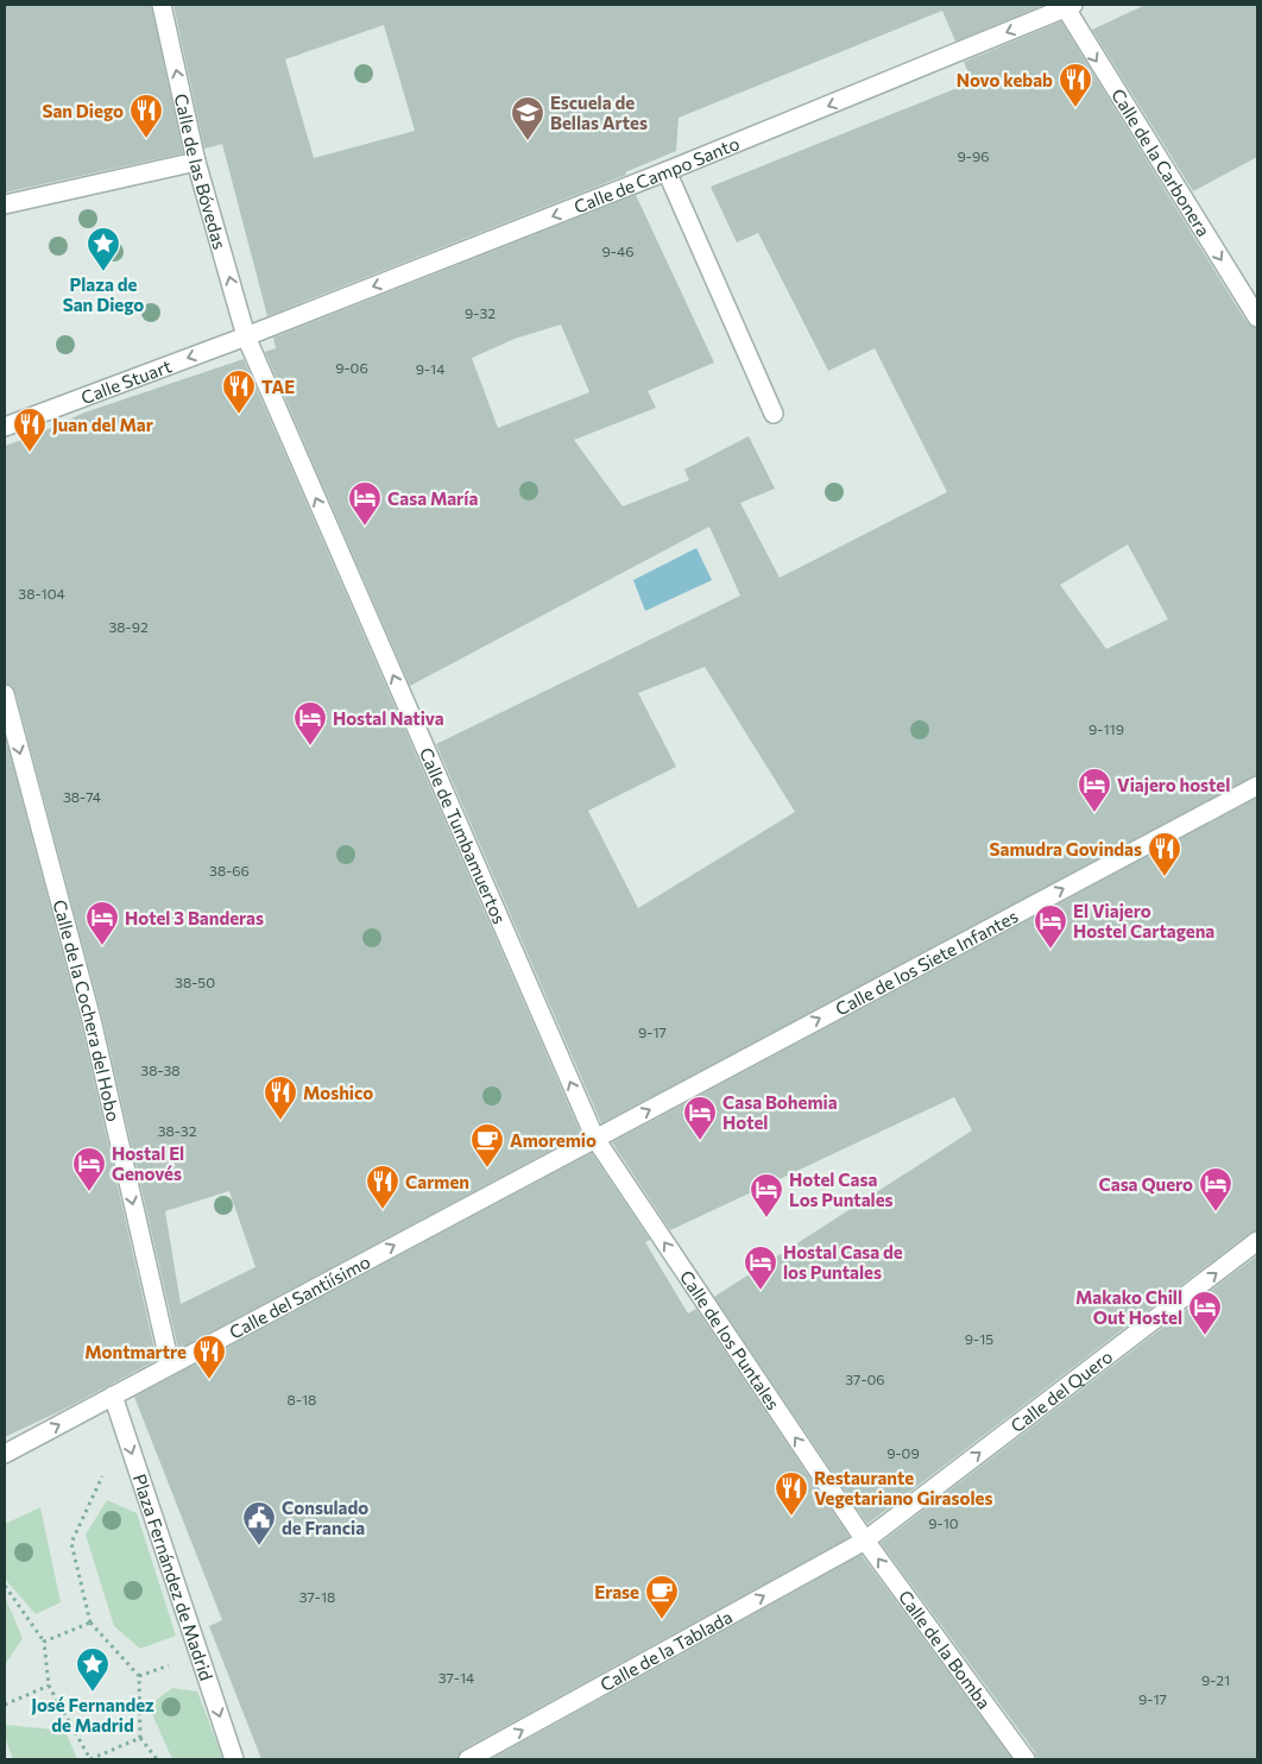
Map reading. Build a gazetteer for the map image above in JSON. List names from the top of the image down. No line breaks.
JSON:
{"streets":{"street":["Calle de la Carbonera","Calle de las Bóvedas","Calle de Campo Santo","Calle Stuart","Calle de Tumbamuertos","Calle de los Siete Infantes","Calle de la Cochera del Hobo","Calle del Santiísimo","Calle de los Puntales","Calle del Quero","Plaza Fernández de Madrid","Calle de la Tablada","Calle de la Bomba"]},"crossings":[["Calle de la Carbonera","Calle de Campo Santo"],["Calle de las Bóvedas","Calle de Campo Santo"],["Calle de las Bóvedas","Calle Stuart"],["Calle de las Bóvedas","Calle de Tumbamuertos"],["Calle de Campo Santo","Calle Stuart"],["Calle de Campo Santo","Calle de Tumbamuertos"],["Calle Stuart","Calle de Tumbamuertos"],["Calle de Tumbamuertos","Calle de los Siete Infantes"],["Calle de Tumbamuertos","Calle del Santiísimo"],["Calle de Tumbamuertos","Calle de los Puntales"],["Calle de los Siete Infantes","Calle del Santiísimo"],["Calle de los Siete Infantes","Calle de los Puntales"],["Calle de la Cochera del Hobo","Calle del Santiísimo"],["Calle del Santiísimo","Calle de los Puntales"],["Calle del Santiísimo","Plaza Fernández de Madrid"],["Calle de los Puntales","Calle del Quero"],["Calle de los Puntales","Calle de la Tablada"],["Calle de los Puntales","Calle de la Bomba"],["Calle del Quero","Calle de la Tablada"],["Calle del Quero","Calle de la Bomba"],["Calle de la Tablada","Calle de la Bomba"]],"one_way":["Calle de la Carbonera","Calle de las Bóvedas","Calle de Campo Santo","Calle Stuart","Calle de Tumbamuertos","Calle de los Siete Infantes","Calle de la Cochera del Hobo","Calle del Santiísimo","Calle de los Puntales","Calle del Quero","Plaza Fernández de Madrid","Calle de la Tablada","Calle de la Bomba"],"places":{"restaurant":["Novo kebab","San Diego","TAE","Juan del Mar","Samudra Govindas","Moshico","Carmen","Montmartre","Restaurante Vegetariano Girasoles"],"school or university":["Escuela de Bellas Artes"],"place":["Plaza de San Diego","José Fernandez de Madrid"],"hotel":["Casa María","Hostal Nativa","Viajero hostel","Hotel 3 Banderas","El Viajero Hostel Cartagena","Casa Bohemia Hotel","Hostal El Genovés","Casa Quero","Hotel Casa Los Puntales","Hostal Casa de los Puntales","Makako Chill Out Hostel"],"cafe":["Amoremio","Erase"],"public building":["Consulado de Francia"]},"house_numbers":["9-96","9-46","9-32","9-06","9-14","38-104","38-92","9-119","38-74","38-66","38-50","9-17","38-38","38-32","9-15","37-06","8-18","9-09","9-10","37-18","37-14","9-21","9-17"]}
